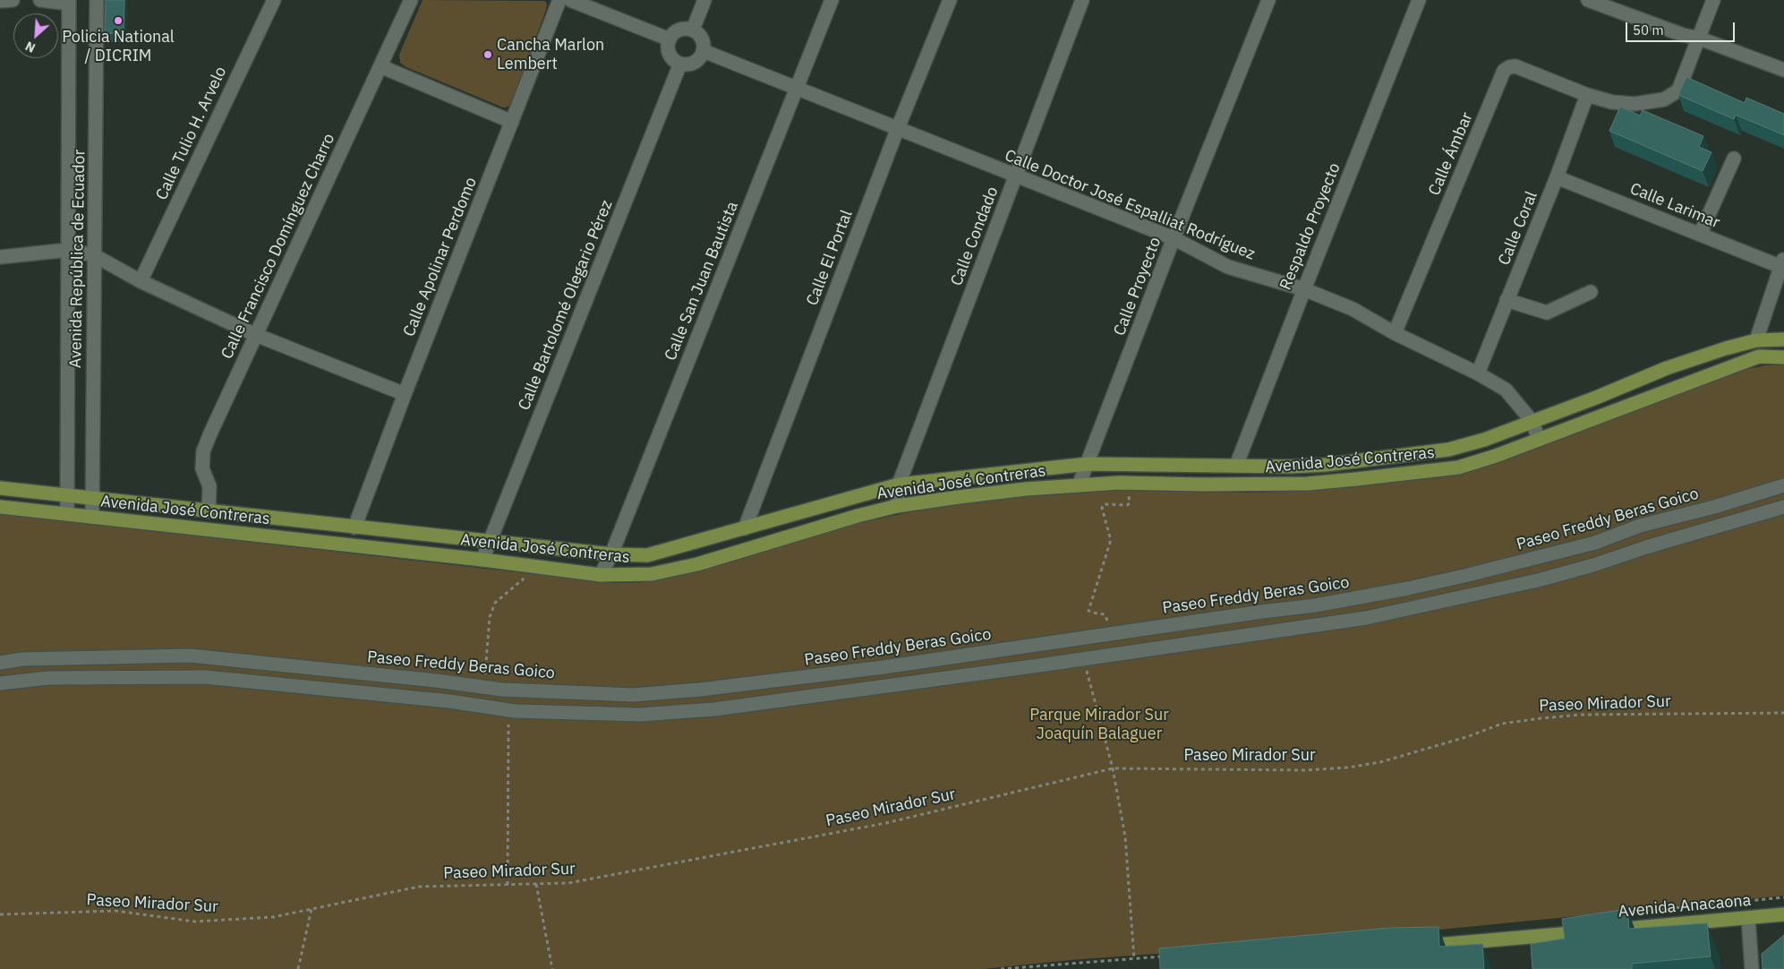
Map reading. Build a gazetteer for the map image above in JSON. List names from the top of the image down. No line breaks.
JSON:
{"streets":{"main road":["Avenida José Contreras","Avenida Anacaona"],"street":["Calle Tulio H. Arvelo","Calle Ámbar","Calle Doctor José Espalliat Rodríguez","Calle Larimar","Respaldo Proyecto","Calle Coral","Calle Condado","Calle Francisco Domínguez Charro","Calle Apolinar Perdomo","Calle El Portal","Avenida República de Ecuador","Calle San Juan Bautista","Calle Proyecto","Calle Bartolomé Olegario Pérez","Paseo Freddy Beras Goico"],"path":["Paseo Mirador Sur"]},"crossings":[["Calle Ámbar","Calle Doctor José Espalliat Rodríguez"],["Calle Ámbar","Calle Coral"],["Calle Doctor José Espalliat Rodríguez","Respaldo Proyecto"],["Calle Doctor José Espalliat Rodríguez","Calle Coral"],["Calle Doctor José Espalliat Rodríguez","Calle Condado"],["Calle Doctor José Espalliat Rodríguez","Calle El Portal"],["Calle Doctor José Espalliat Rodríguez","Calle San Juan Bautista"],["Calle Doctor José Espalliat Rodríguez","Calle Proyecto"],["Calle Doctor José Espalliat Rodríguez","Calle Bartolomé Olegario Pérez"],["Calle Doctor José Espalliat Rodríguez","Avenida José Contreras"],["Calle Larimar","Calle Coral"],["Respaldo Proyecto","Avenida José Contreras"],["Calle Condado","Avenida José Contreras"],["Calle Francisco Domínguez Charro","Avenida José Contreras"],["Calle Apolinar Perdomo","Avenida José Contreras"],["Calle El Portal","Avenida José Contreras"],["Avenida República de Ecuador","Avenida José Contreras"],["Calle San Juan Bautista","Avenida José Contreras"],["Calle Proyecto","Avenida José Contreras"],["Calle Bartolomé Olegario Pérez","Avenida José Contreras"]],"parks":["Parque Mirador Sur Joaquín Balaguer"],"places":["Policia National / DICRIM","Cancha Marlon Lembert"],"scale_bar":"50 m","north":"bottom left"}
